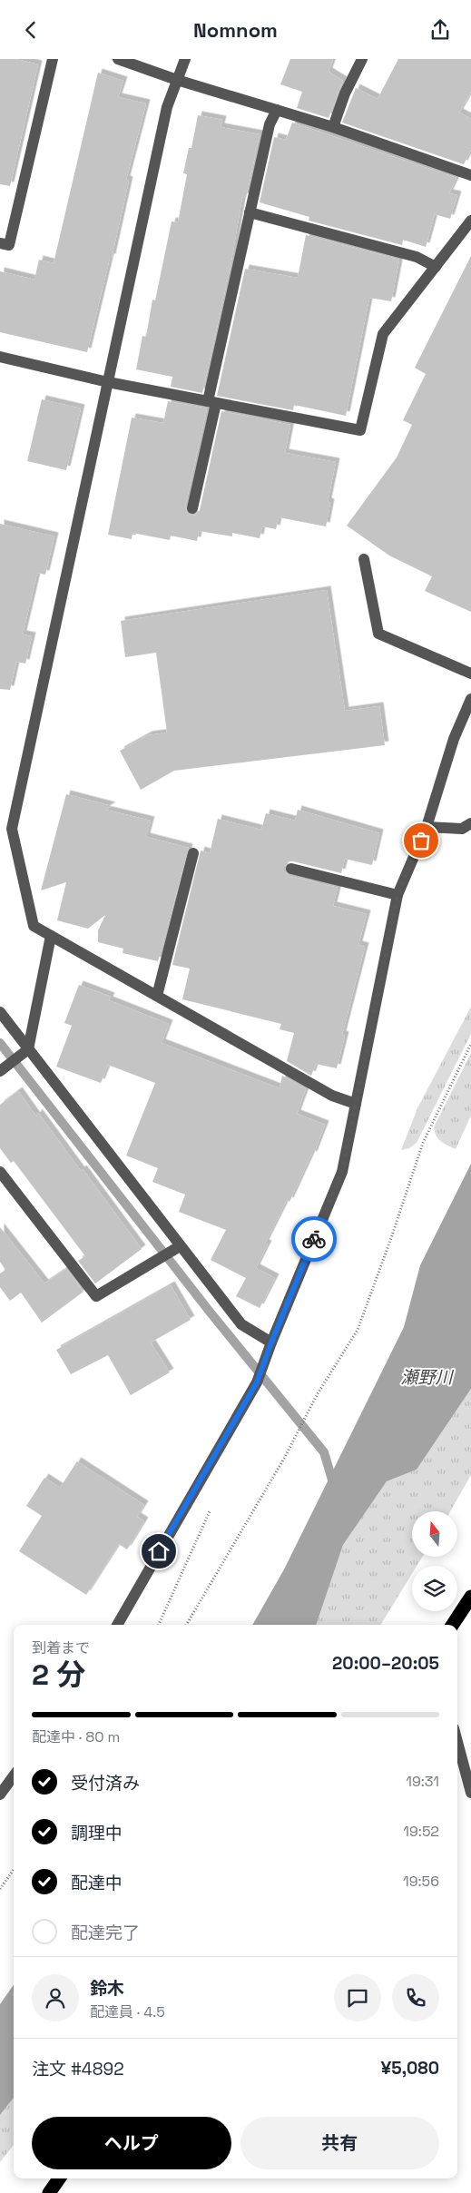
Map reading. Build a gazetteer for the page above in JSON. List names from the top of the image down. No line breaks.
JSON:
{"water":["瀬野川"],"north":"top","page":{"header":"Nomnom","heading":["2 分","到着まで","20:00–20:05"],"panel":["鈴木","配達員 · 4.5","注文 #4892","¥5,080"],"bar":"配達中 · 80 m","list":[["受付済み","19:31"],["調理中","19:52"],["配達中","19:56"],"配達完了"],"buttons":["ヘルプ","共有"]}}
